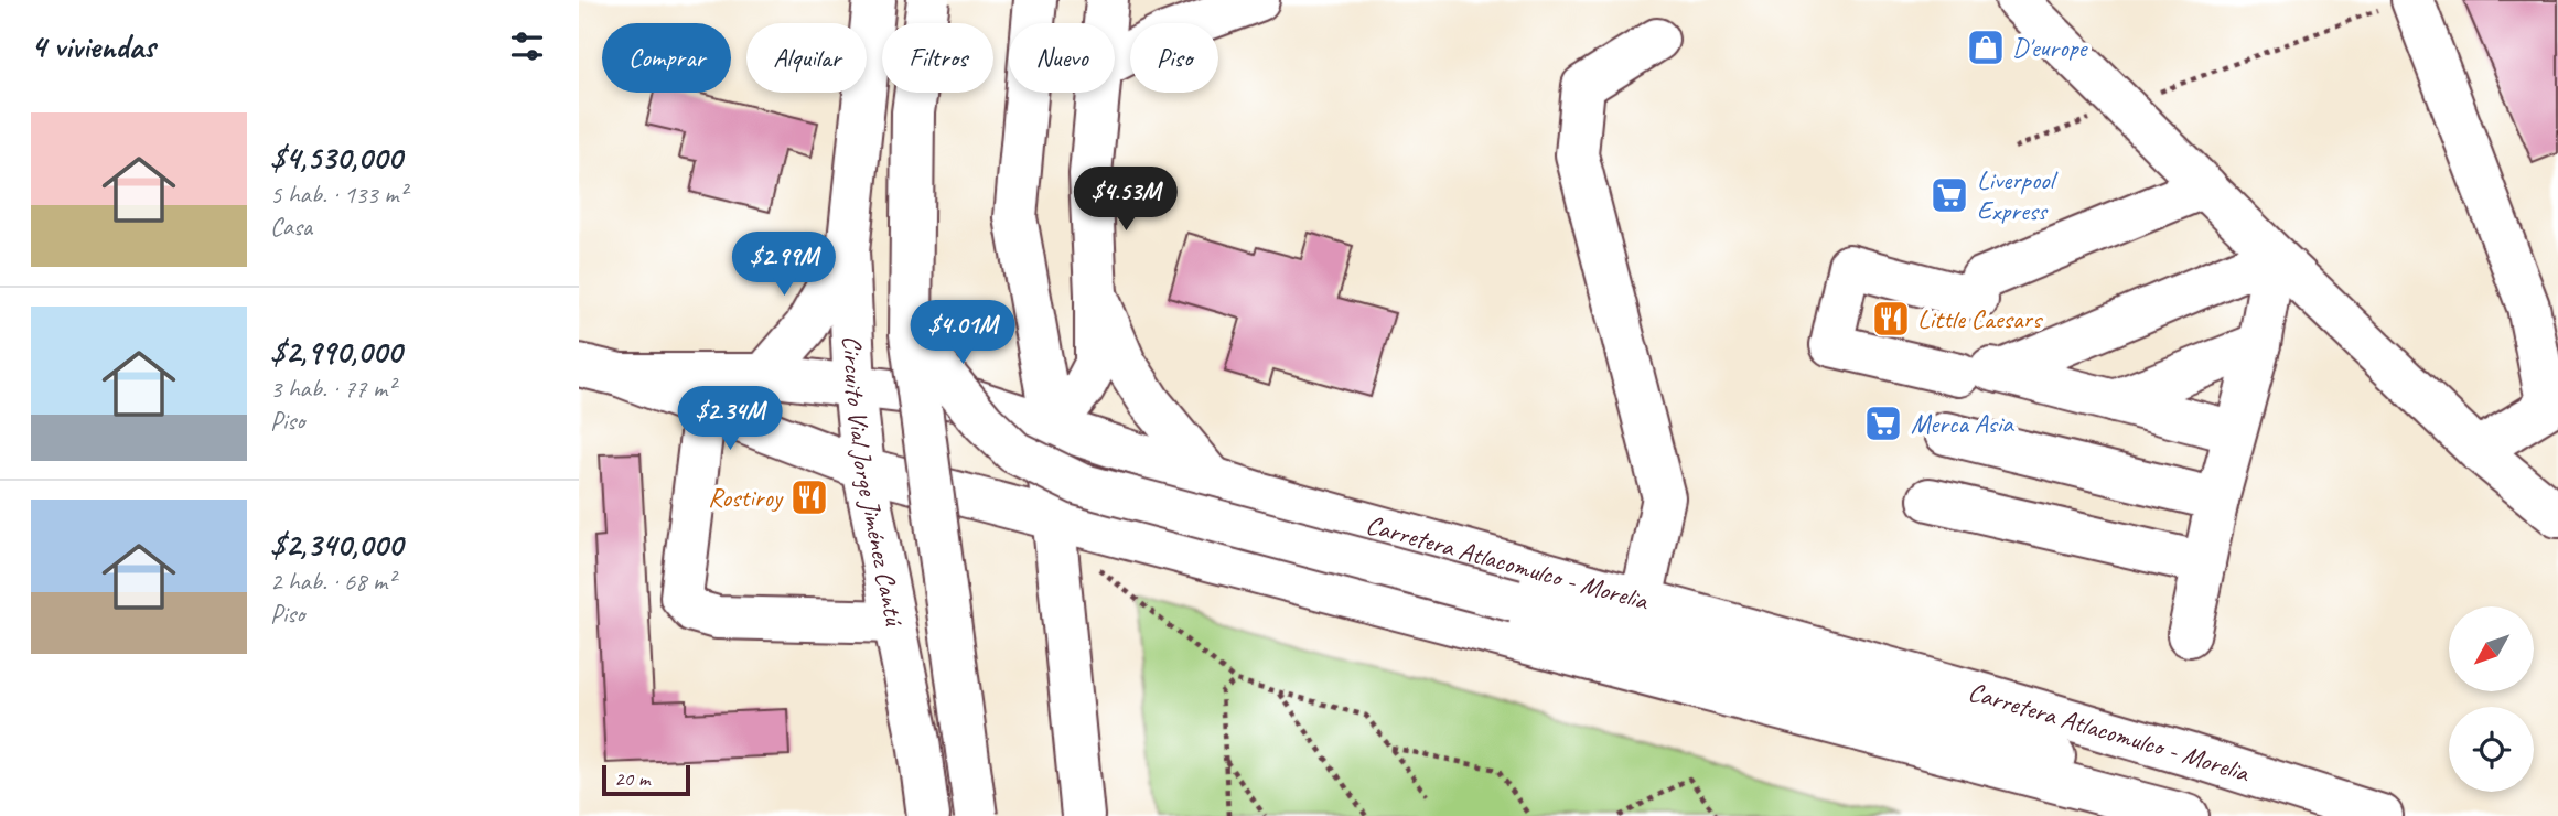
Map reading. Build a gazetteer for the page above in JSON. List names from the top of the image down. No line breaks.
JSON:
{"streets":{"main road":["Circuito Vial Jorge Jiménez Cantú","Carretera Atlacomulco - Morelia"]},"crossings":[["Circuito Vial Jorge Jiménez Cantú","Carretera Atlacomulco - Morelia"]],"places":{"shop":["D'europe"],"supermarket":["Liverpool Express","Merca Asia"],"restaurant":["Little Caesars","Rostiroy"]},"scale_bar":"20 m","north":"bottom left","page":{"heading":"4 viviendas","chip":["Comprar","Alquilar","Filtros","Nuevo","Piso"],"list":[{"name":"$4,530,000","note":"5 hab. · 133 m² · Casa"},{"name":"$2,990,000","note":"3 hab. · 77 m² · Piso"},{"name":"$2,340,000","note":"2 hab. · 68 m² · Piso"}],"price":["$4.53M","$2.99M","$4.01M","$2.34M"],"scale":"20 m"}}
